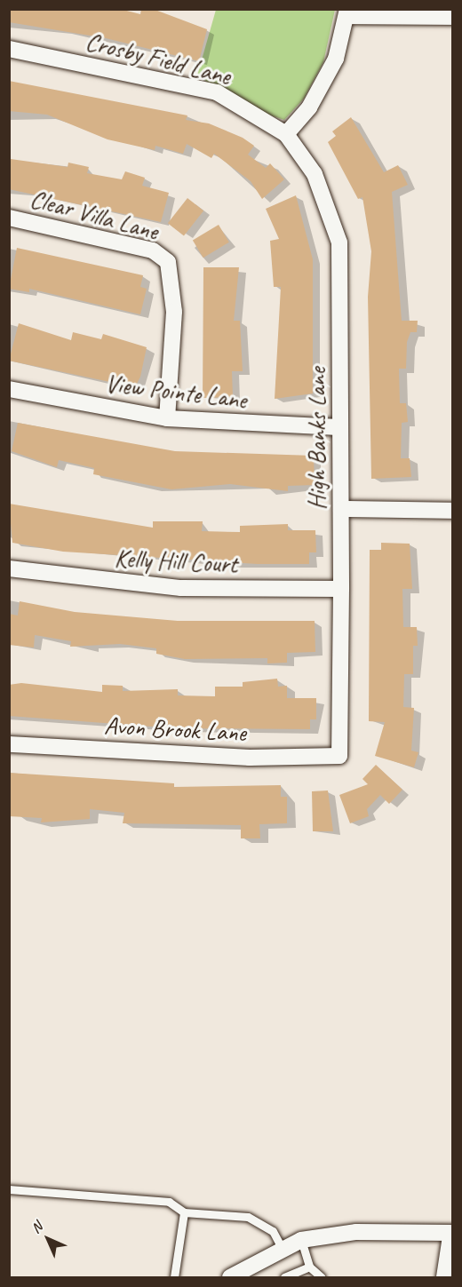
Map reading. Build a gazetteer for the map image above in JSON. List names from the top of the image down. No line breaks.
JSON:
{"streets":{"street":["Crosby Field Lane","Clear Villa Lane","View Pointe Lane","High Banks Lane","Kelly Hill Court","Avon Brook Lane"]},"crossings":[["Crosby Field Lane","High Banks Lane"],["Clear Villa Lane","View Pointe Lane"],["View Pointe Lane","High Banks Lane"],["High Banks Lane","Kelly Hill Court"],["High Banks Lane","Avon Brook Lane"]],"north":"top left"}
